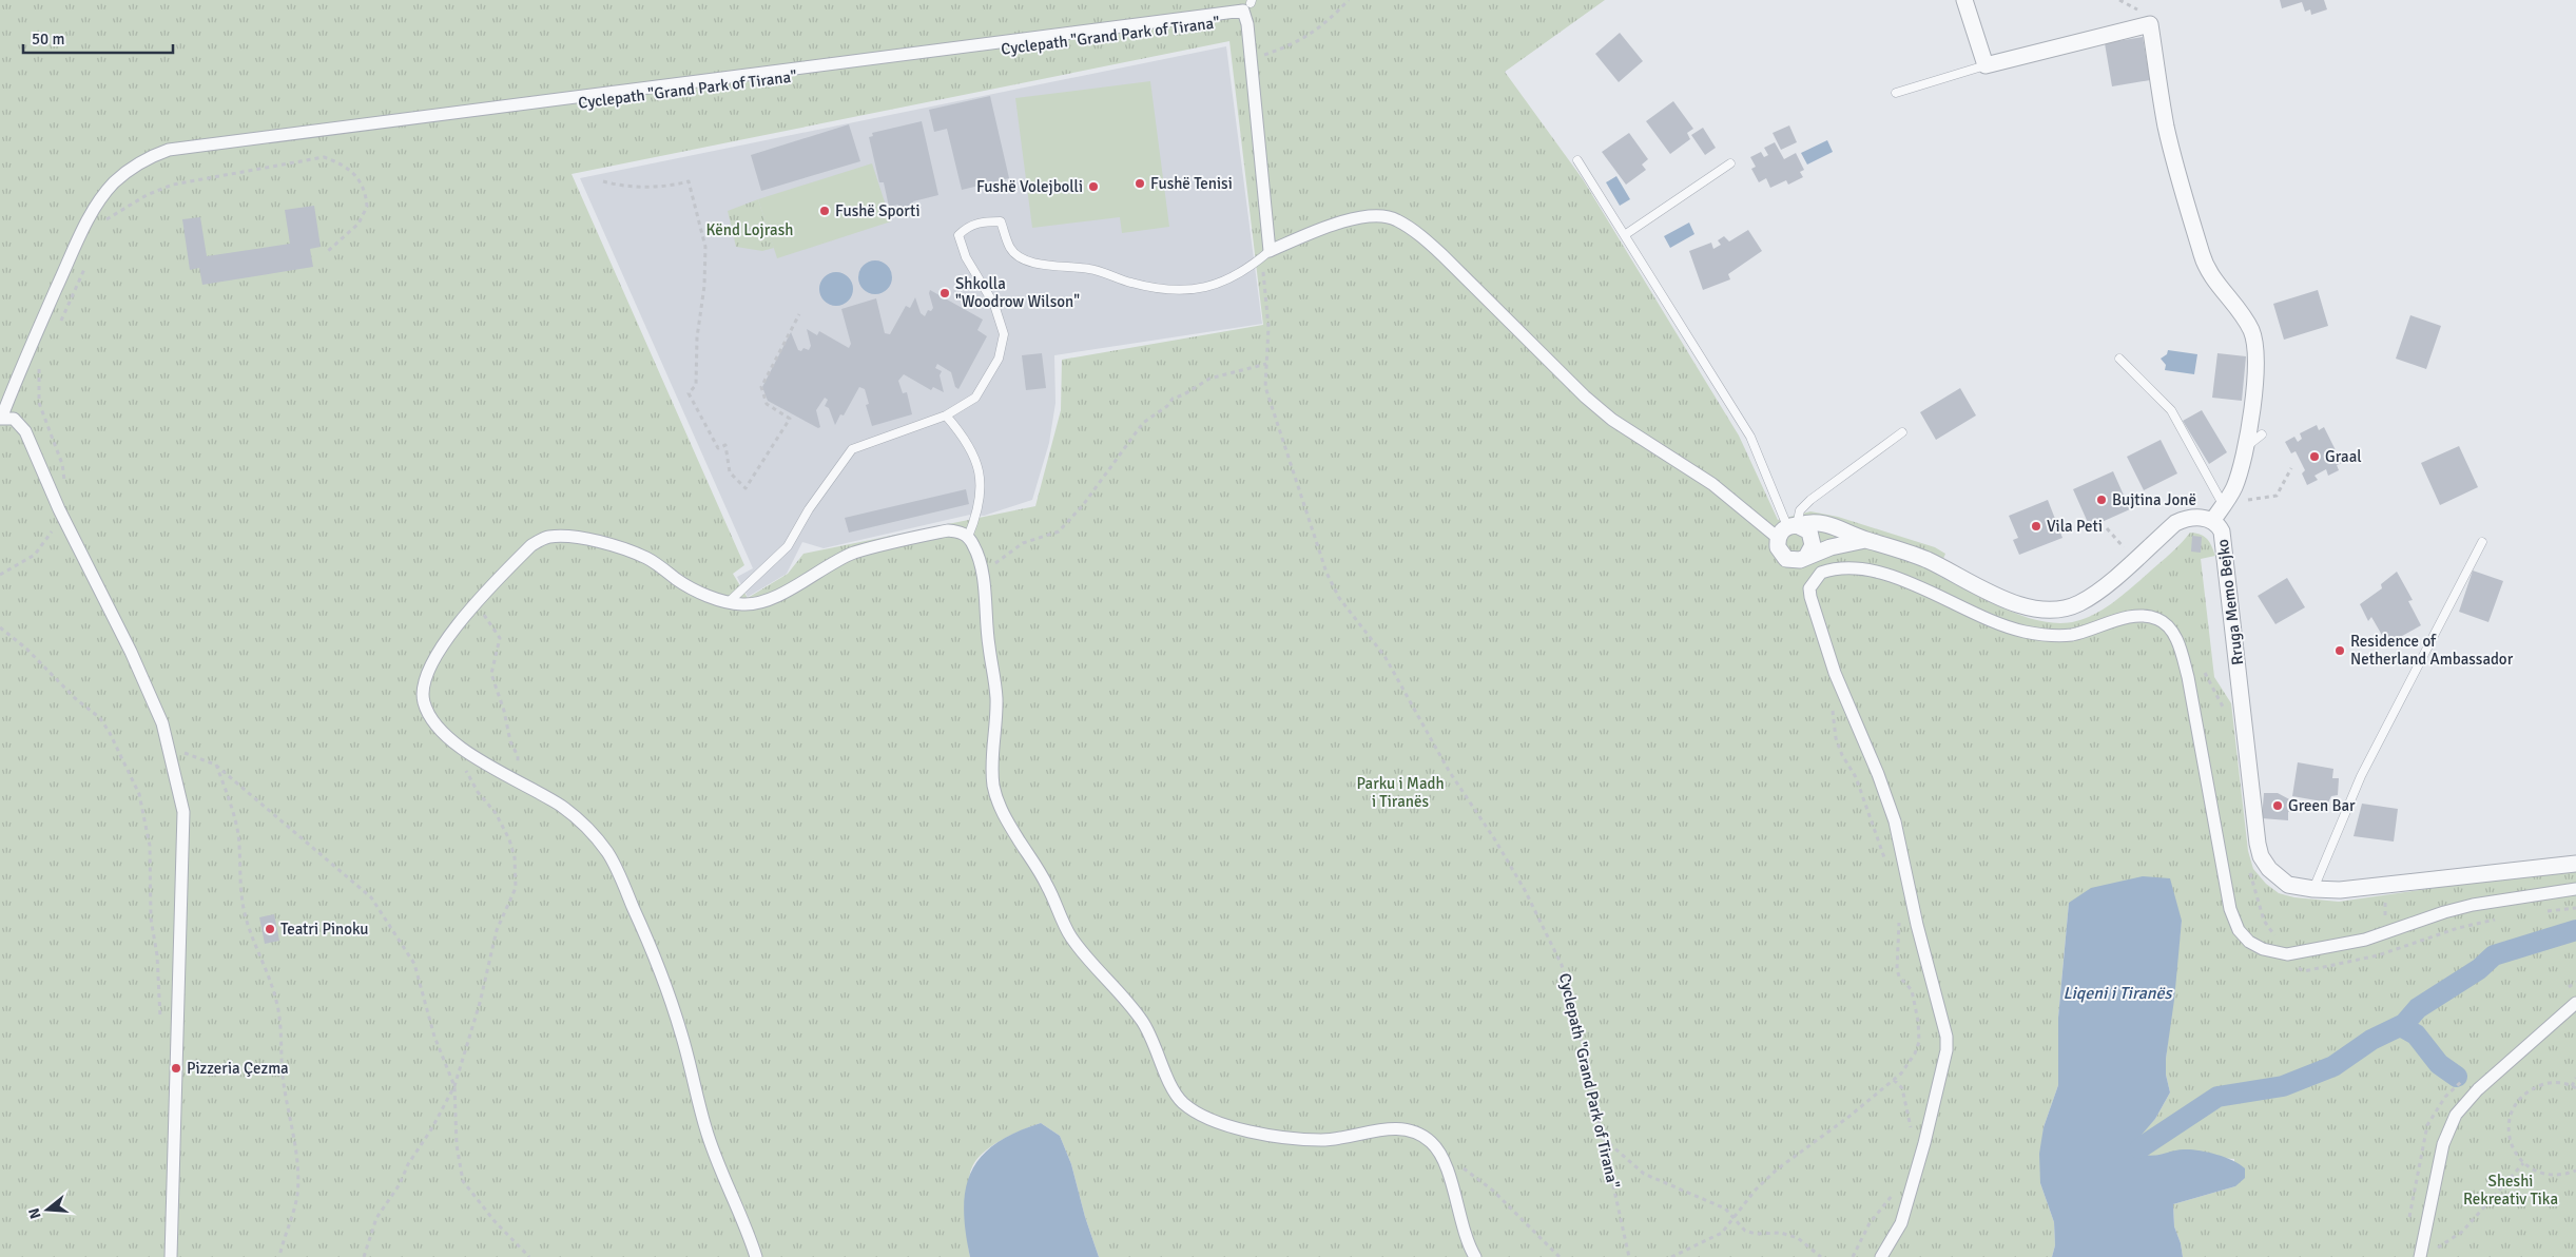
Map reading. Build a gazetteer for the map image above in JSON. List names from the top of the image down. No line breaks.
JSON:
{"streets":{"street":["Rruga Memo Bejko"],"path":["Cyclepath \"Grand Park of Tirana\""]},"water":["Liqeni i Tiranës"],"parks":["Kënd Lojrash","Parku i Madh i Tiranës","Sheshi Rekreativ Tika"],"places":["Fushë Tenisi","Fushë Volejbolli","Fushë Sporti","Shkolla \"Woodrow Wilson\"","Graal","Bujtina Jonë","Vila Peti","Residence of Netherland Ambassador","Green Bar","Teatri Pinoku","Pizzeria Çezma"],"scale_bar":"50 m","north":"left"}
